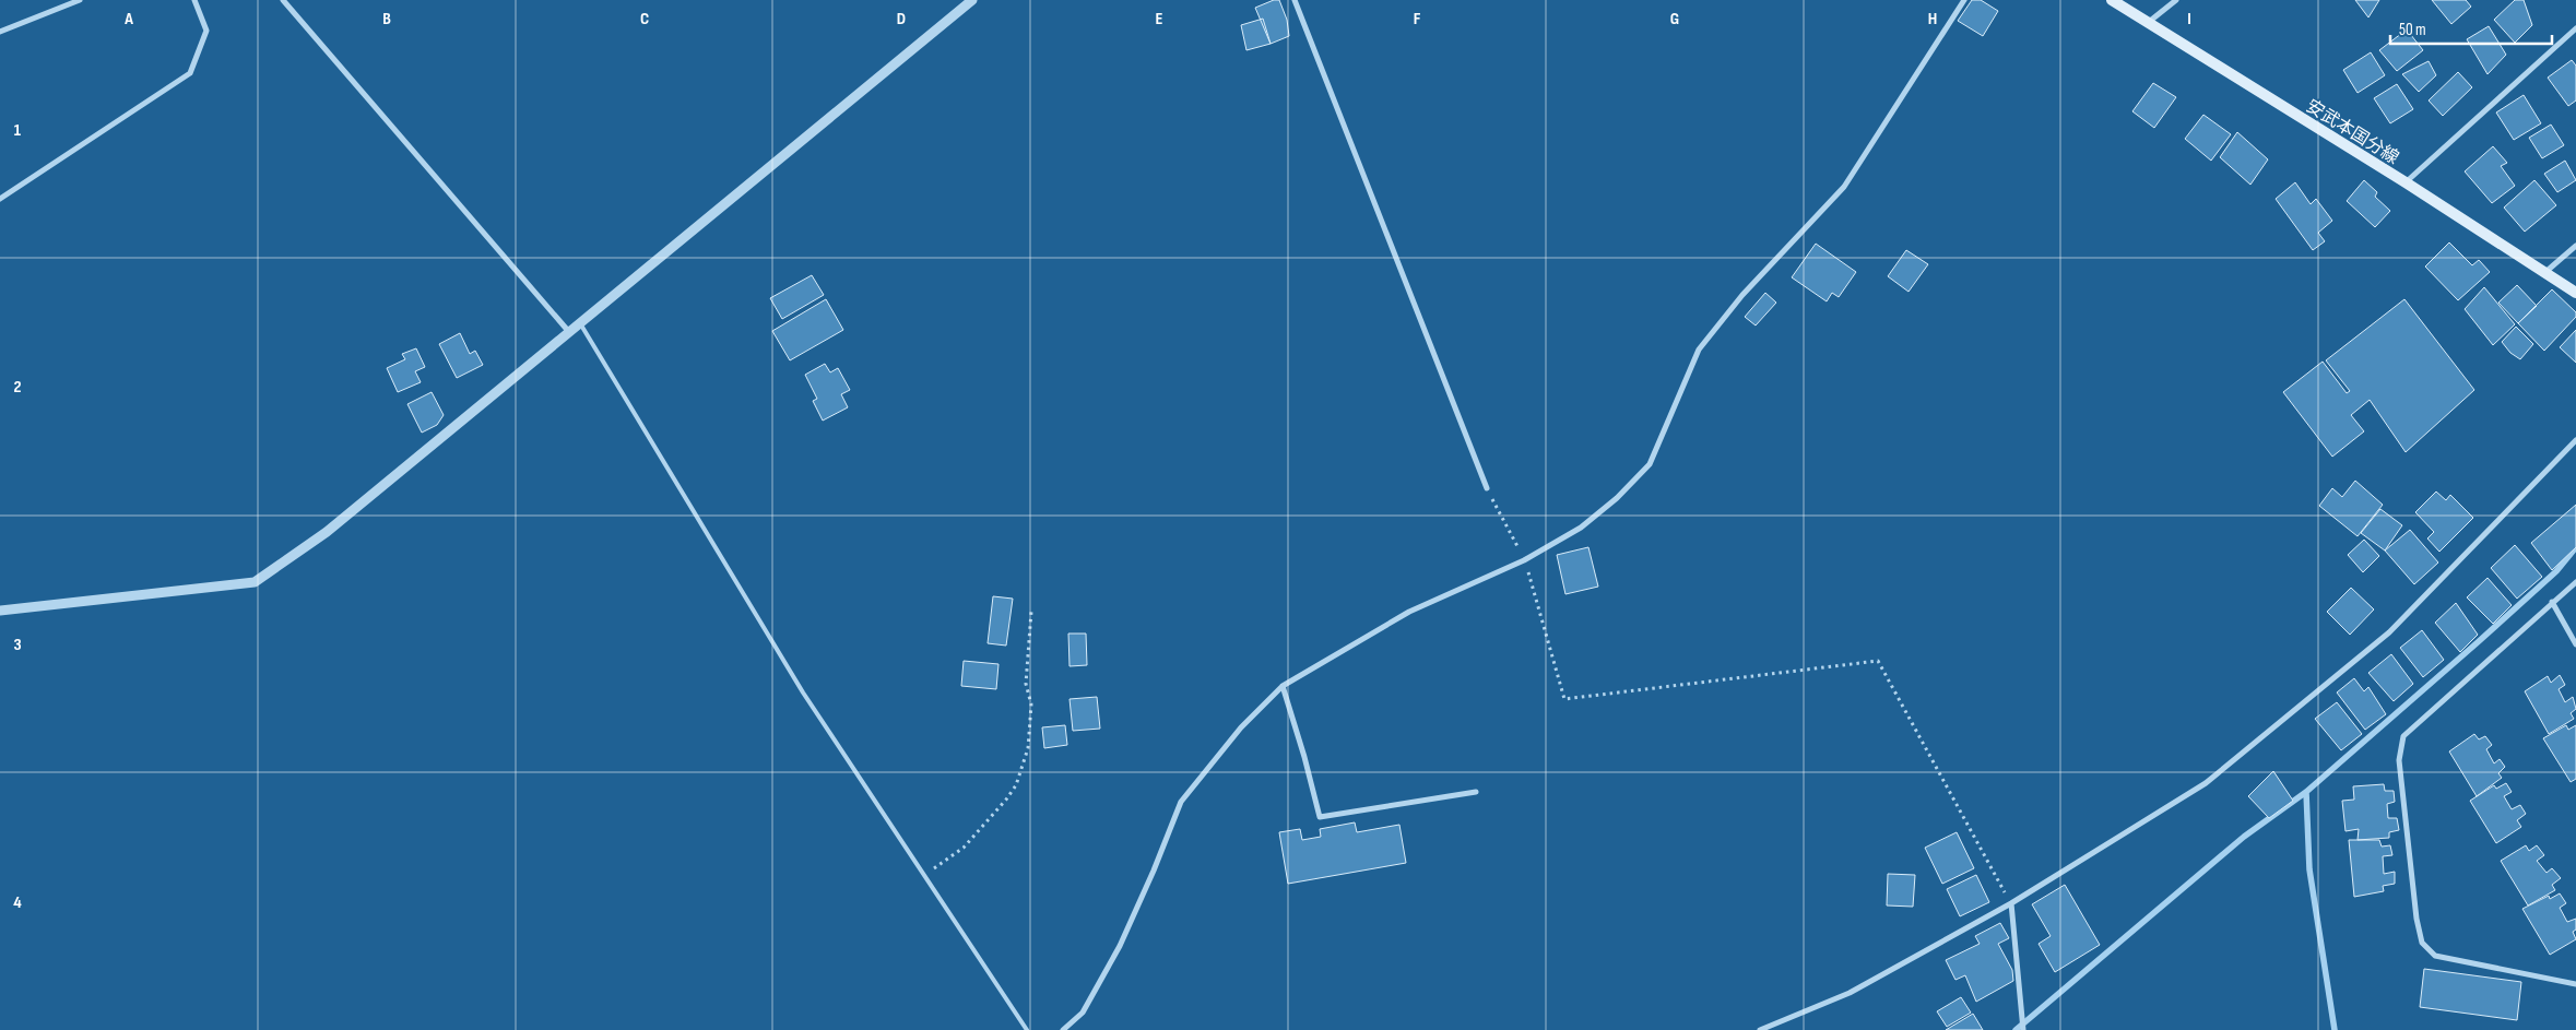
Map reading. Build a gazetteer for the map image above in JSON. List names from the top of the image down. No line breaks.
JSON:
{"streets":{"main road":["安武本国分線"]},"scale_bar":"50 m","grid":{"columns":["A","B","C","D","E","F","G","H","I"],"rows":["1","2","3","4"]}}
